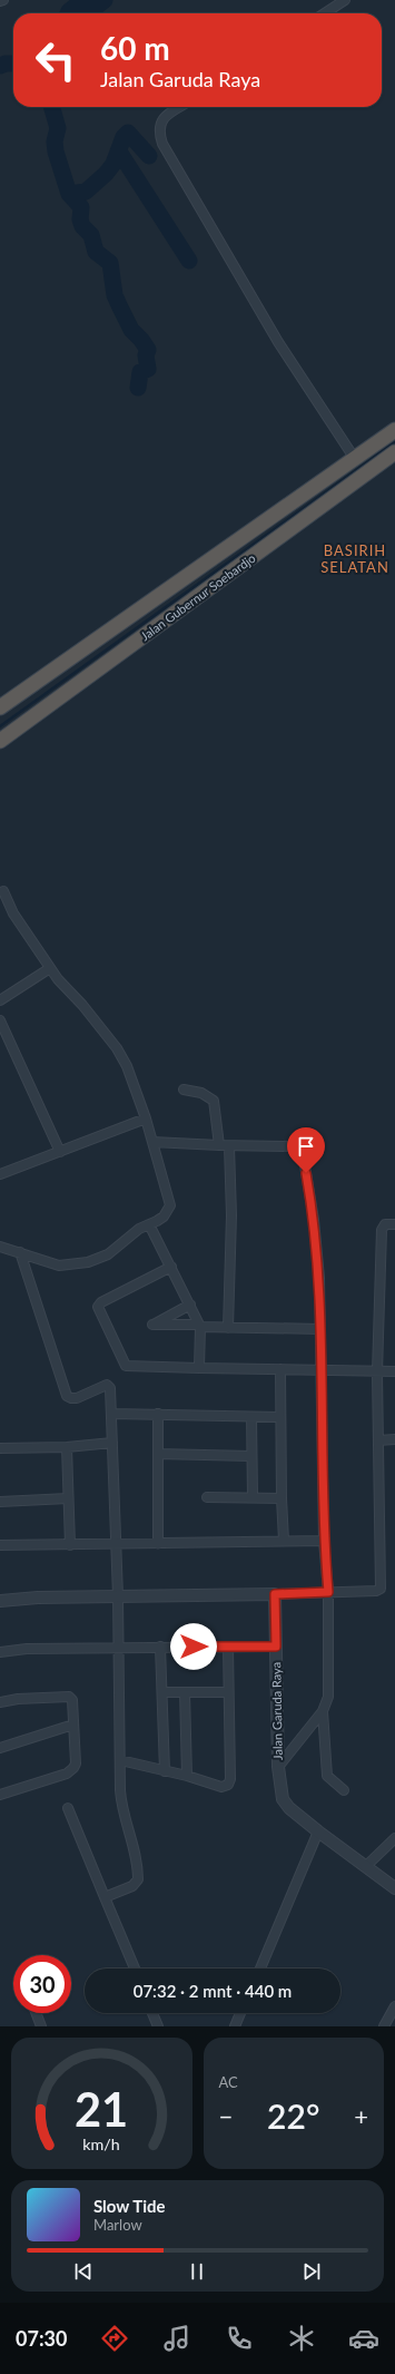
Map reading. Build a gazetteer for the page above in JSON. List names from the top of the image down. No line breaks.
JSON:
{"streets":{"highway":["Jalan Gubernur Soebardjo"],"street":["Jalan Garuda Raya"]},"districts":["BASIRIH SELATAN"],"page":{"turn":["60 m","Jalan Garuda Raya"],"limit":"30","trip":"07:32 · 2 mnt · 440 m","tile":"AC","heat":["−","22°","+"],"song":["Slow Tide","Marlow"],"tabs":"07:30","gauge":["21","km/h"]}}
